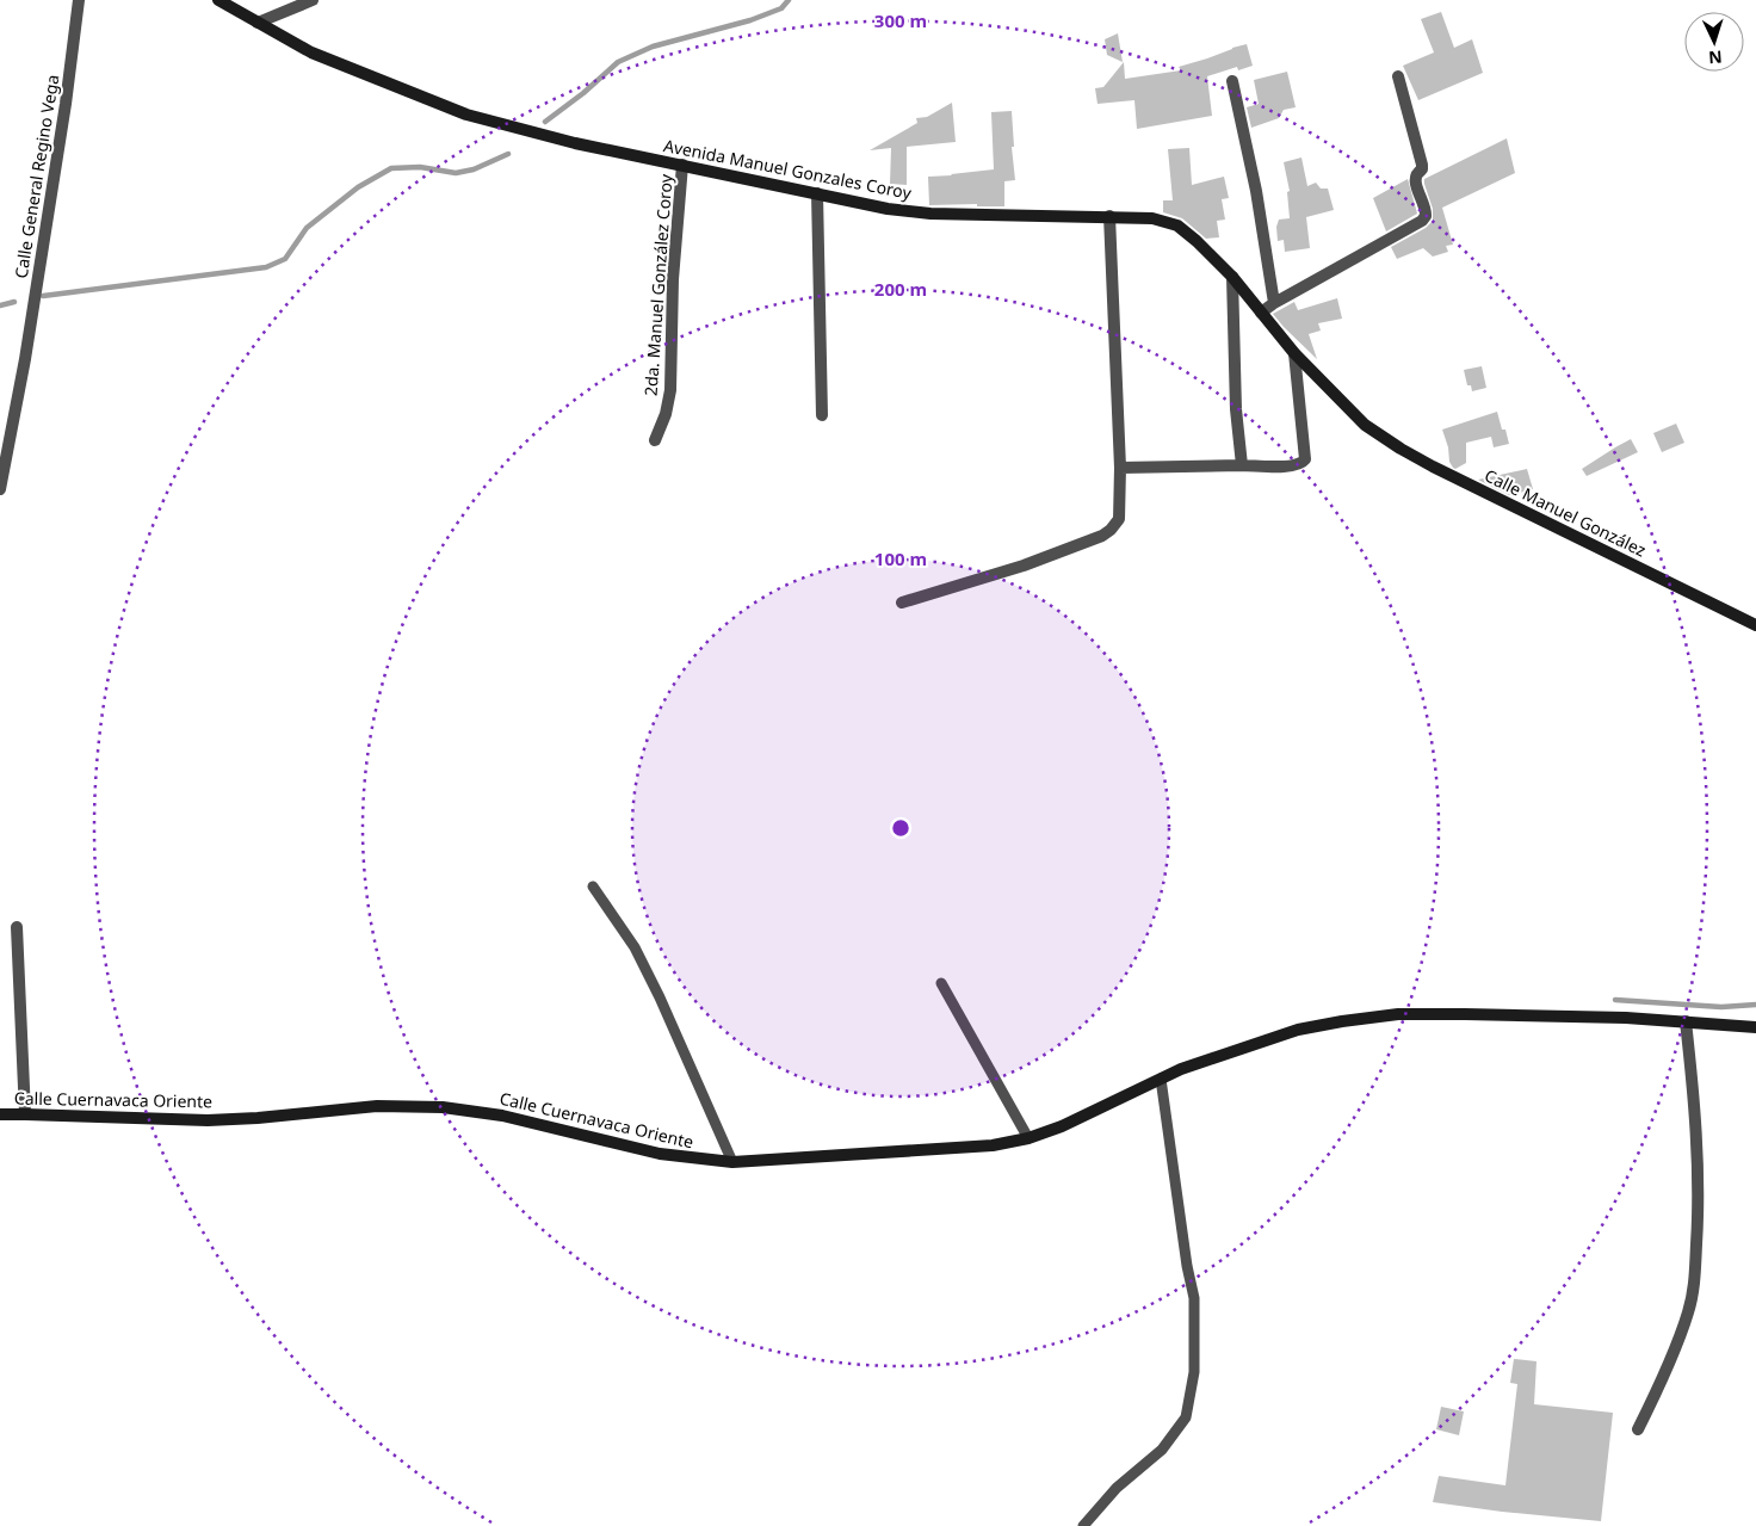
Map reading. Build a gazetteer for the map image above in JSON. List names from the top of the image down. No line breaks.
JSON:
{"streets":{"main road":["Avenida Manuel Gonzales Coroy","Calle Manuel González","Calle Cuernavaca Oriente"],"street":["Calle General Regino Vega","2da. Manuel González Coroy"]},"crossings":[["Avenida Manuel Gonzales Coroy","2da. Manuel González Coroy"],["Avenida Manuel Gonzales Coroy","Calle Manuel González"]],"north":"bottom","rings":["300 m","200 m","100 m"]}
